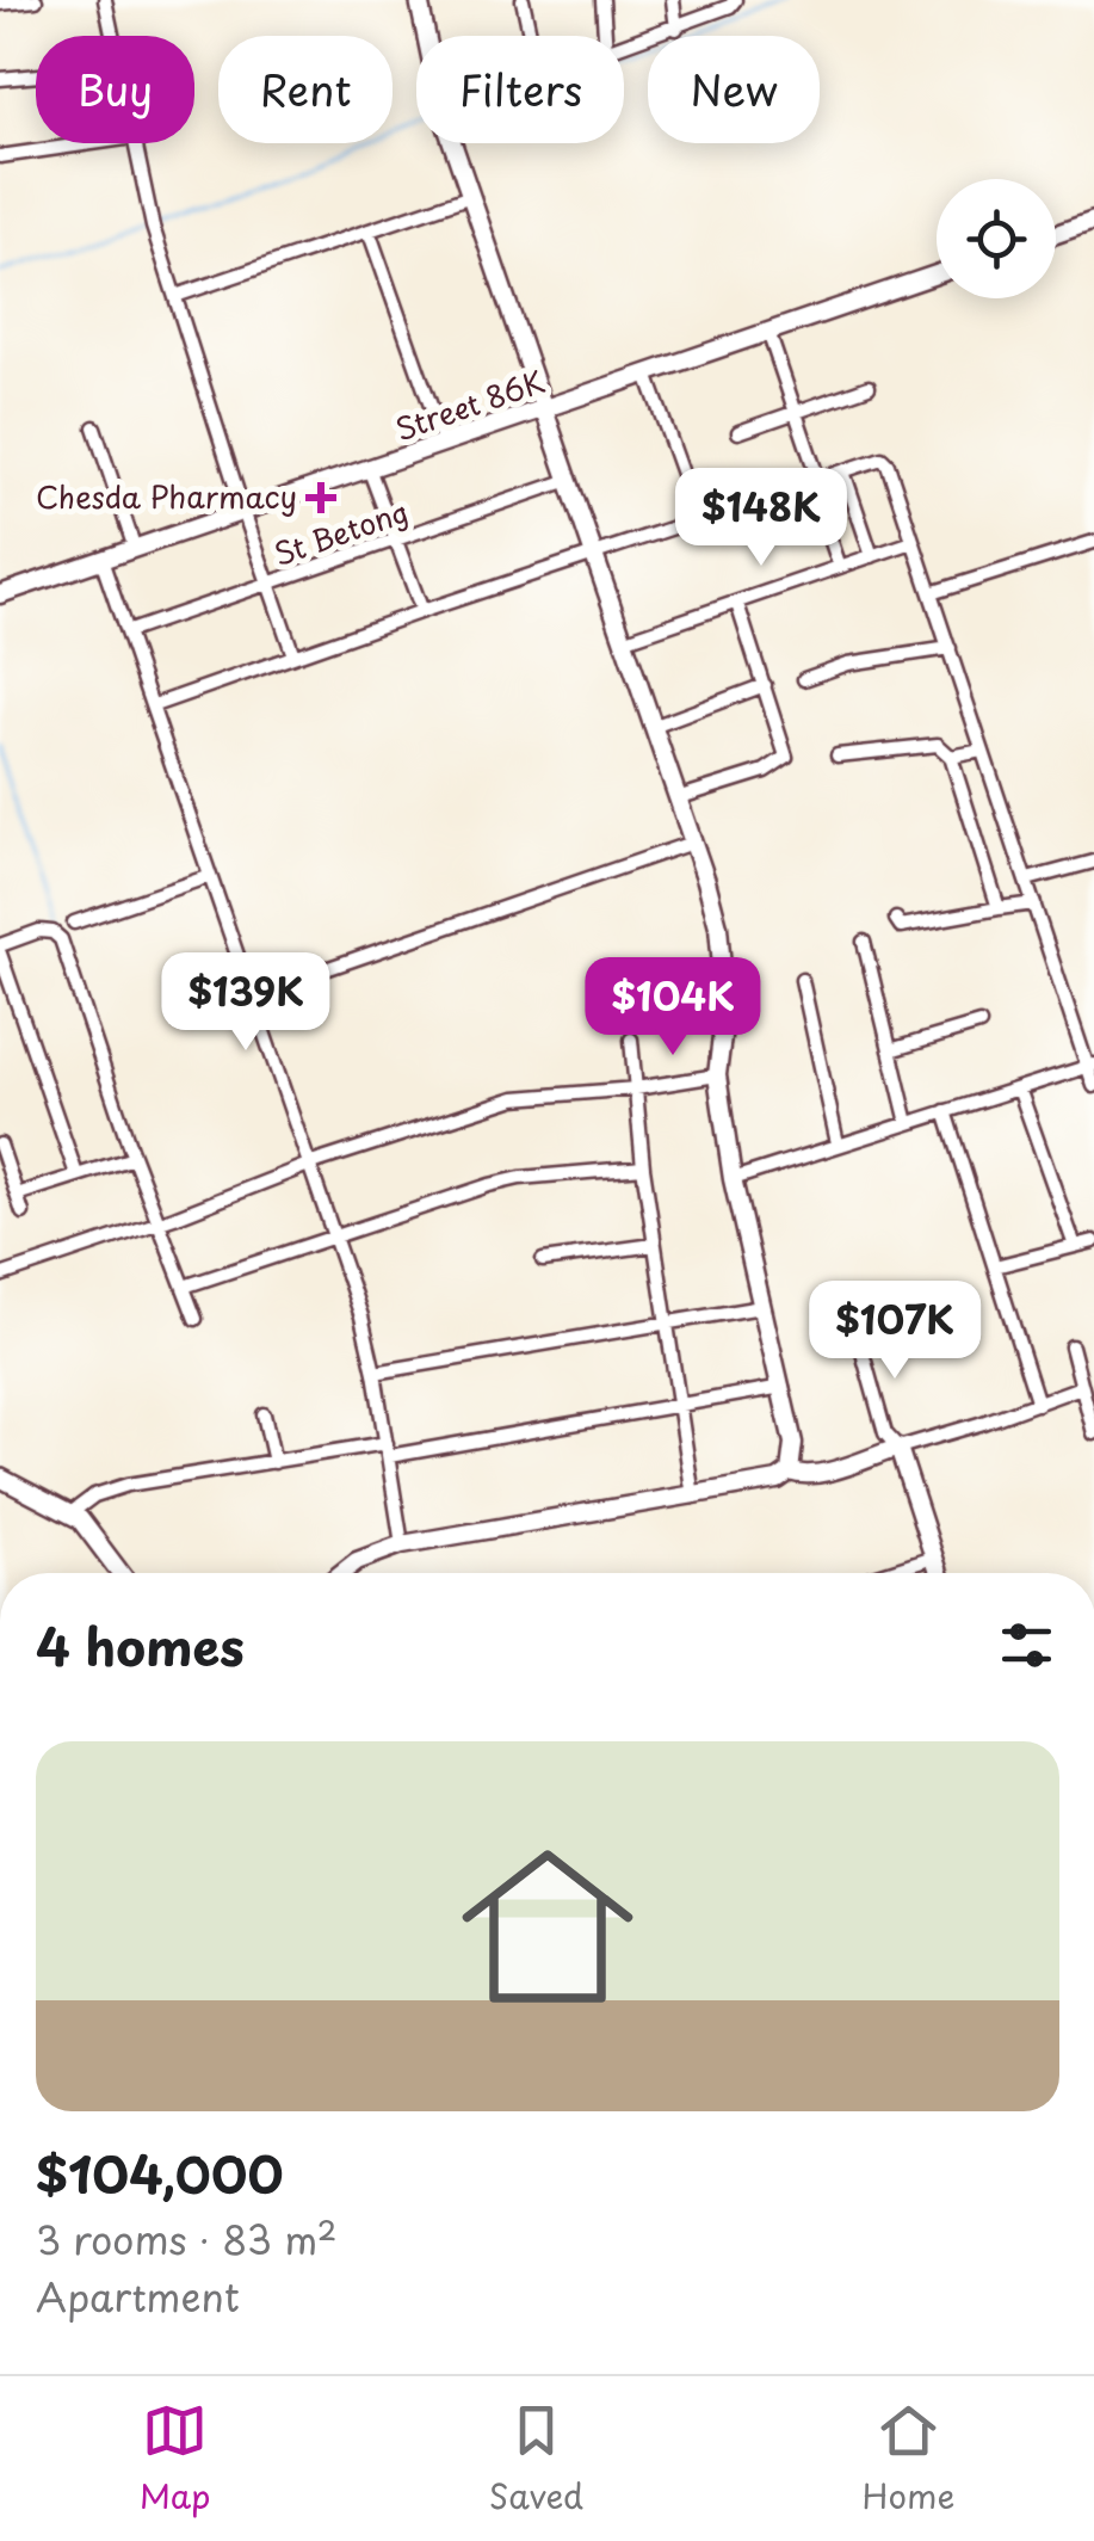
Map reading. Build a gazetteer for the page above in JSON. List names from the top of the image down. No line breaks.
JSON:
{"streets":{"street":["Street 86K","St Betong"]},"places":{"health":["Chesda Pharmacy"]},"page":{"chip":["Buy","Rent","Filters","New"],"price":["$148K","$139K","$104K","$107K"],"heading":"4 homes","list":[{"name":"$104,000","note":"3 rooms · 83 m² · Apartment"}],"tabs":["Map","Saved","Home"]}}
